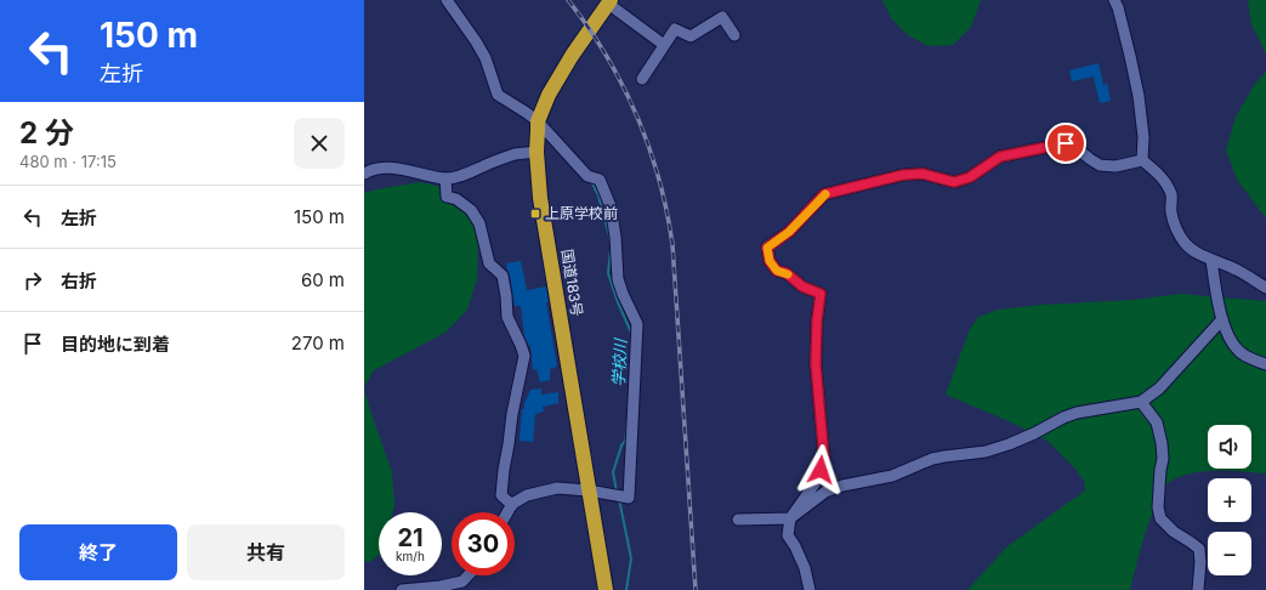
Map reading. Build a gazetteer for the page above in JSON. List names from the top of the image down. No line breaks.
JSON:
{"streets":{"highway":["国道183号"]},"water":["学校川"],"places":{"transit":["上原学校前"]},"page":{"turn":["150 m","左折"],"heading":["2 分","480 m · 17:15"],"list":[{"name":"左折","value":"150 m"},{"name":"右折","value":"60 m"},{"name":"目的地に到着","value":"270 m"}],"map_buttons":["+","−"],"speed":"21 km/h","limit":"30","buttons":["終了","共有"]}}
